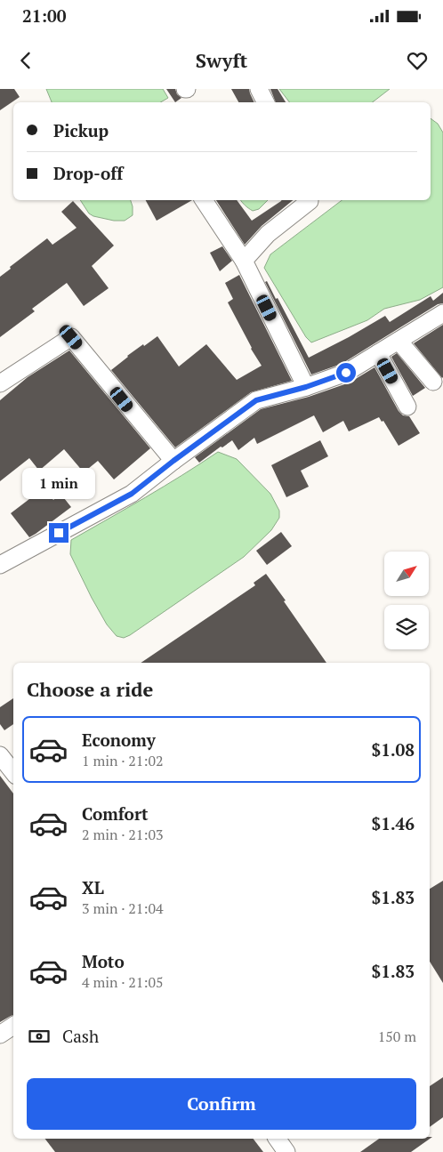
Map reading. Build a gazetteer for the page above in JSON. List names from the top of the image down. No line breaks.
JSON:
{"north":"top right","page":{"status":"21:00","header":"Swyft","banner":["Pickup","Drop-off"],"bubble":"1 min","heading":"Choose a ride","list":[{"name":"Economy","note":"1 min · 21:02","value":"$1.08"},{"name":"Comfort","note":"2 min · 21:03","value":"$1.46"},{"name":"XL","note":"3 min · 21:04","value":"$1.83"},{"name":"Moto","note":"4 min · 21:05","value":"$1.83"}],"pay":["Cash","150 m"],"buttons":"Confirm"}}
